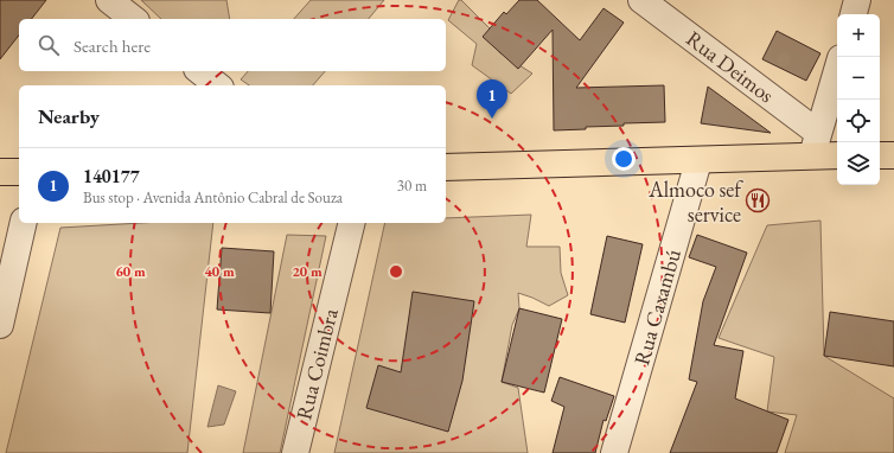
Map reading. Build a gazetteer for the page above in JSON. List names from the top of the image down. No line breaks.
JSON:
{"streets":{"street":["Rua Deimos","Rua Caxambú","Rua Coimbra"]},"places":{"restaurant":["Almoco sef service"]},"page":{"map_buttons":["+","−"],"search":"Search here","pins":"1","heading":"Nearby","list":[{"mark":"1","name":"140177","note":"Bus stop · Avenida Antônio Cabral de Souza","value":"30 m"}]},"rings":["20 m","60 m","40 m"]}
